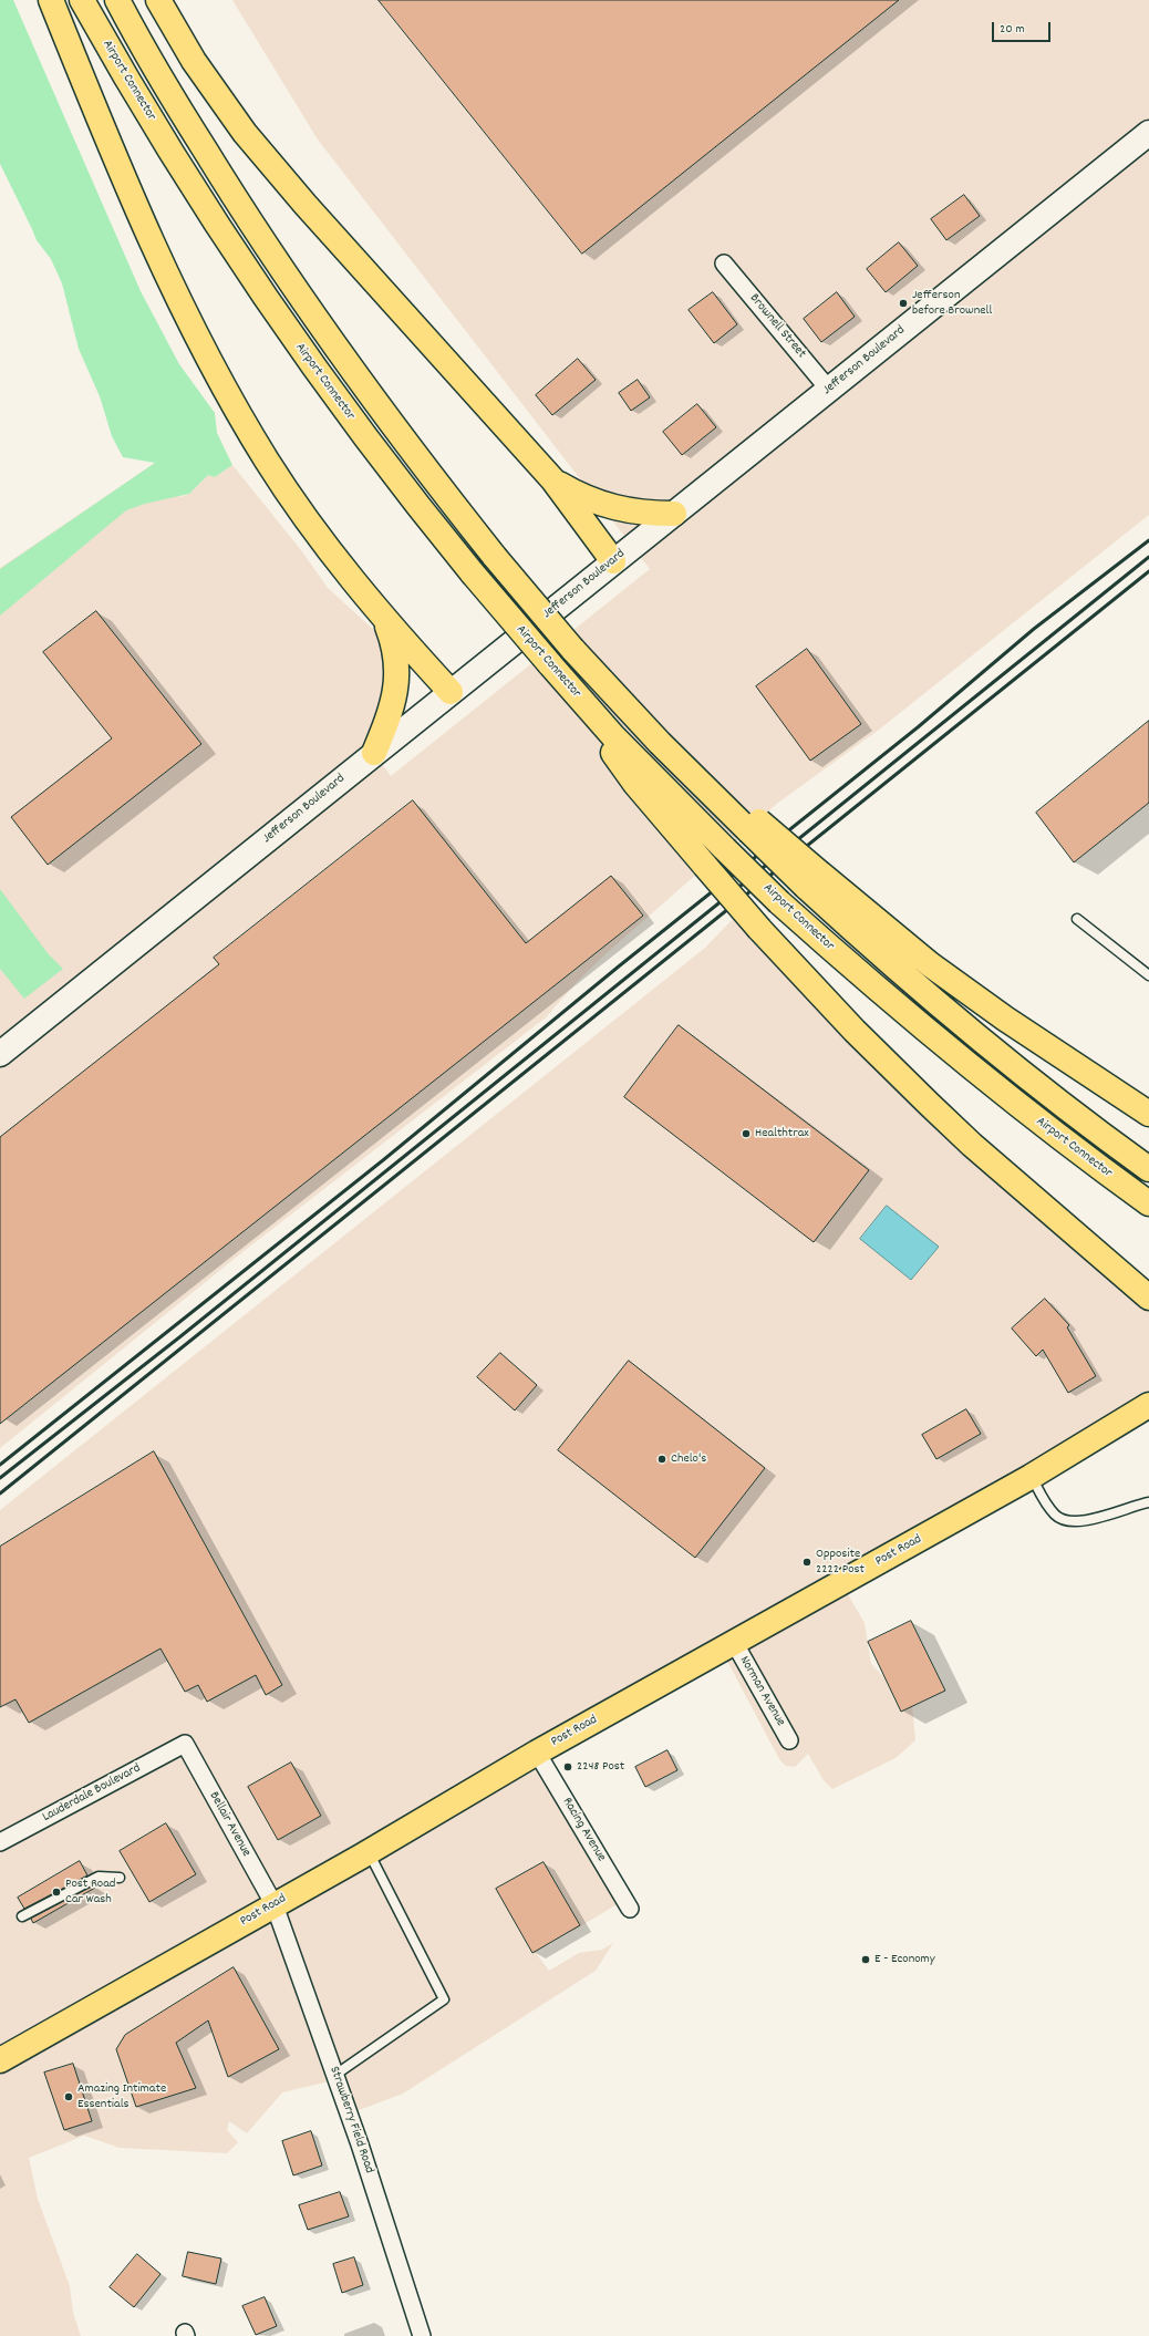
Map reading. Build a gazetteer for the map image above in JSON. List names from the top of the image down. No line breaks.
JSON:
{"streets":{"main road":["Airport Connector","Jefferson Boulevard","Post Road"],"street":["Brownell Street","Norman Avenue","Lauderdale Boulevard","Bellair Avenue","Racing Avenue","Strawberry Field Road"]},"crossings":[["Brownell Street","Jefferson Boulevard"],["Post Road","Norman Avenue"],["Post Road","Bellair Avenue"],["Post Road","Racing Avenue"],["Post Road","Strawberry Field Road"],["Lauderdale Boulevard","Bellair Avenue"],["Bellair Avenue","Strawberry Field Road"]],"places":["Jefferson before Brownell","Healthtrax","Chelo's","Opposite 2222 Post","2248 Post","Post Road Car Wash","E - Economy","Amazing Intimate Essentials"],"scale_bar":"20 m"}
